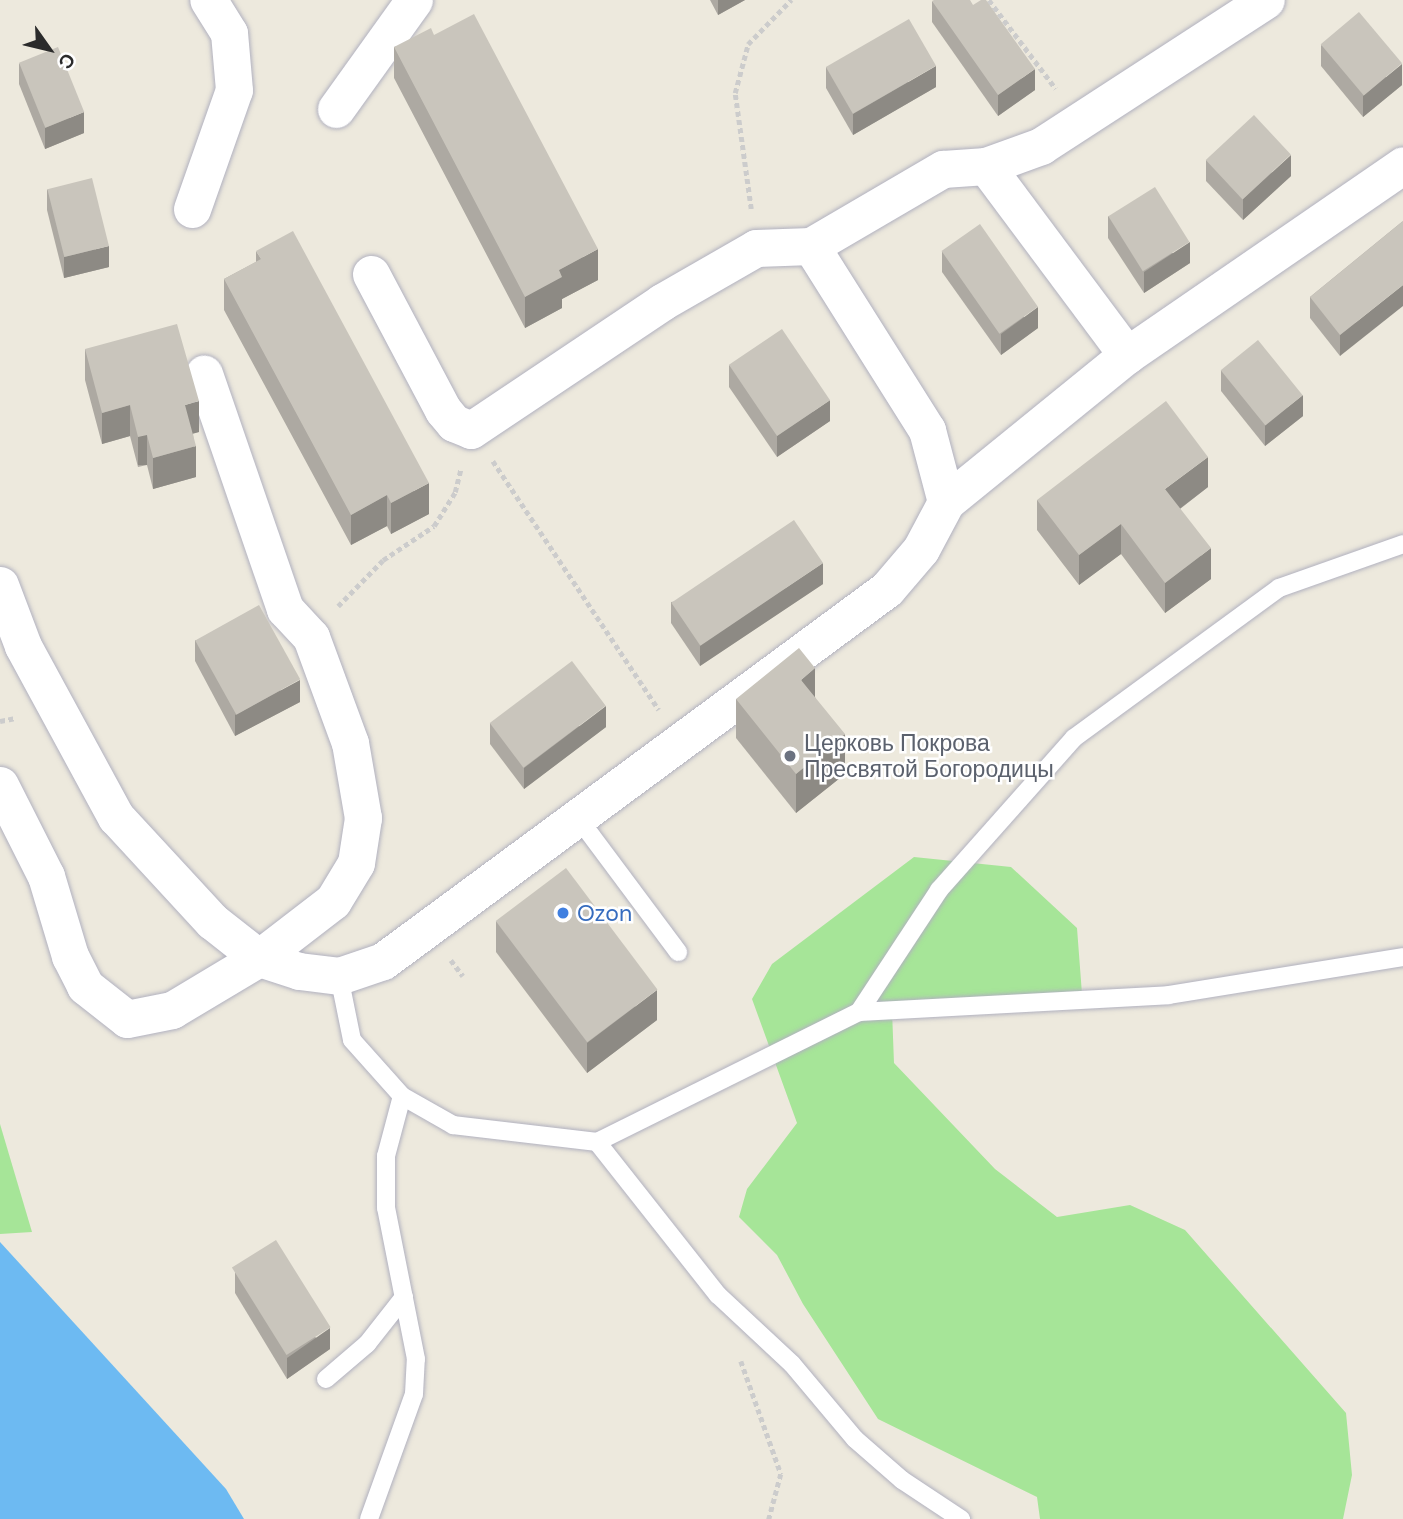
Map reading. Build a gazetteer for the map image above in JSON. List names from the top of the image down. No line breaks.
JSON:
{"places":["Церковь Покрова Пресвятой Богородицы","Ozon"],"north":"bottom right"}
